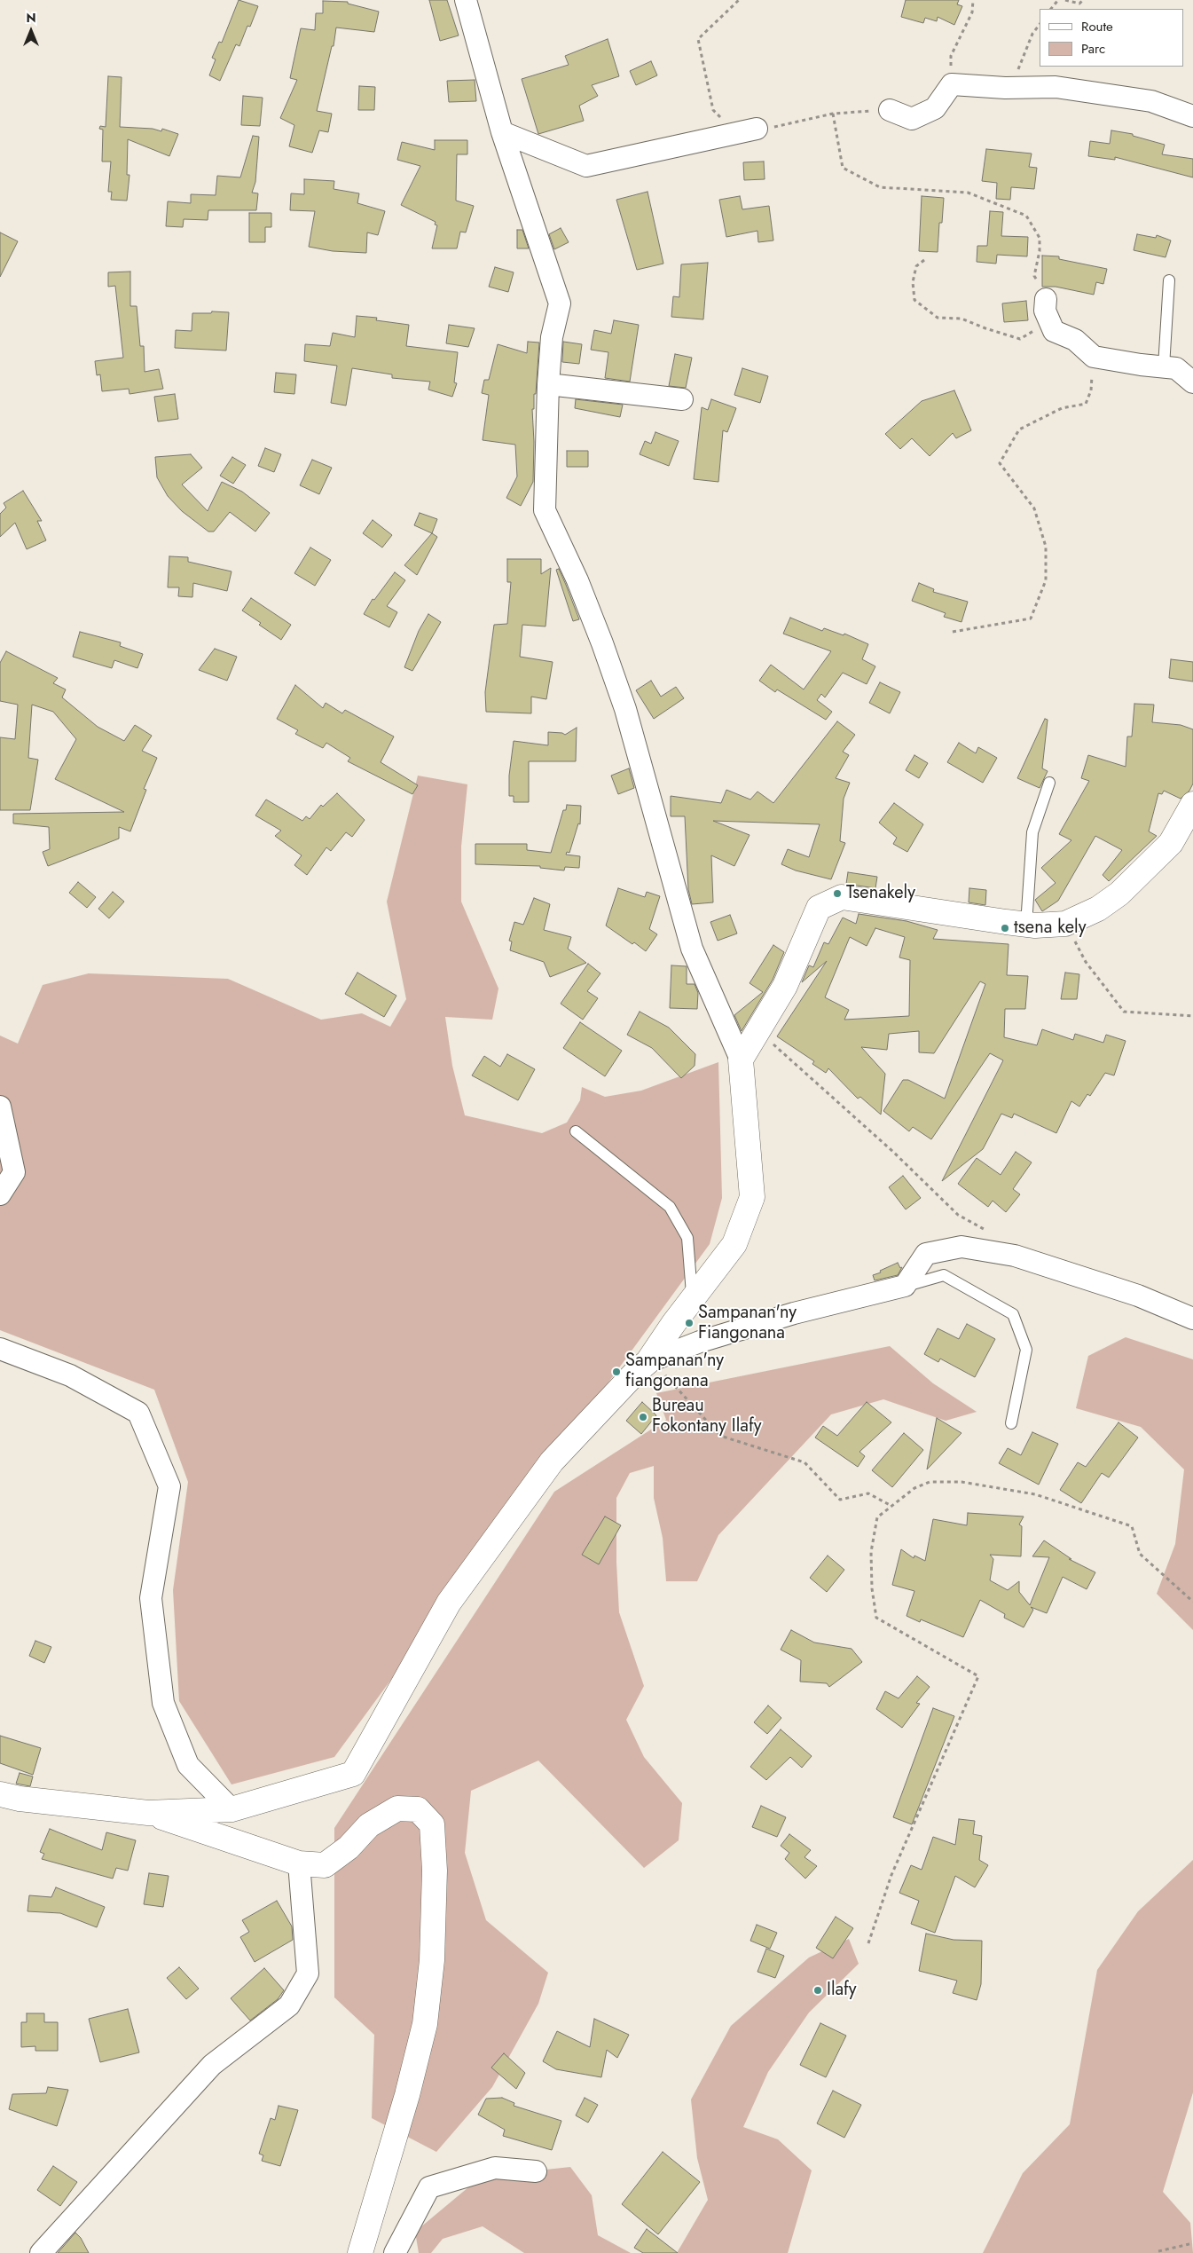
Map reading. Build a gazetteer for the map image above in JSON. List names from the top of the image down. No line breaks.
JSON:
{"places":["Tsenakely","tsena kely","Sampanan'ny Fiangonana","Sampanan'ny fiangonana","Bureau Fokontany Ilafy","Ilafy"],"legend":["Route","Parc"],"north":"top"}
